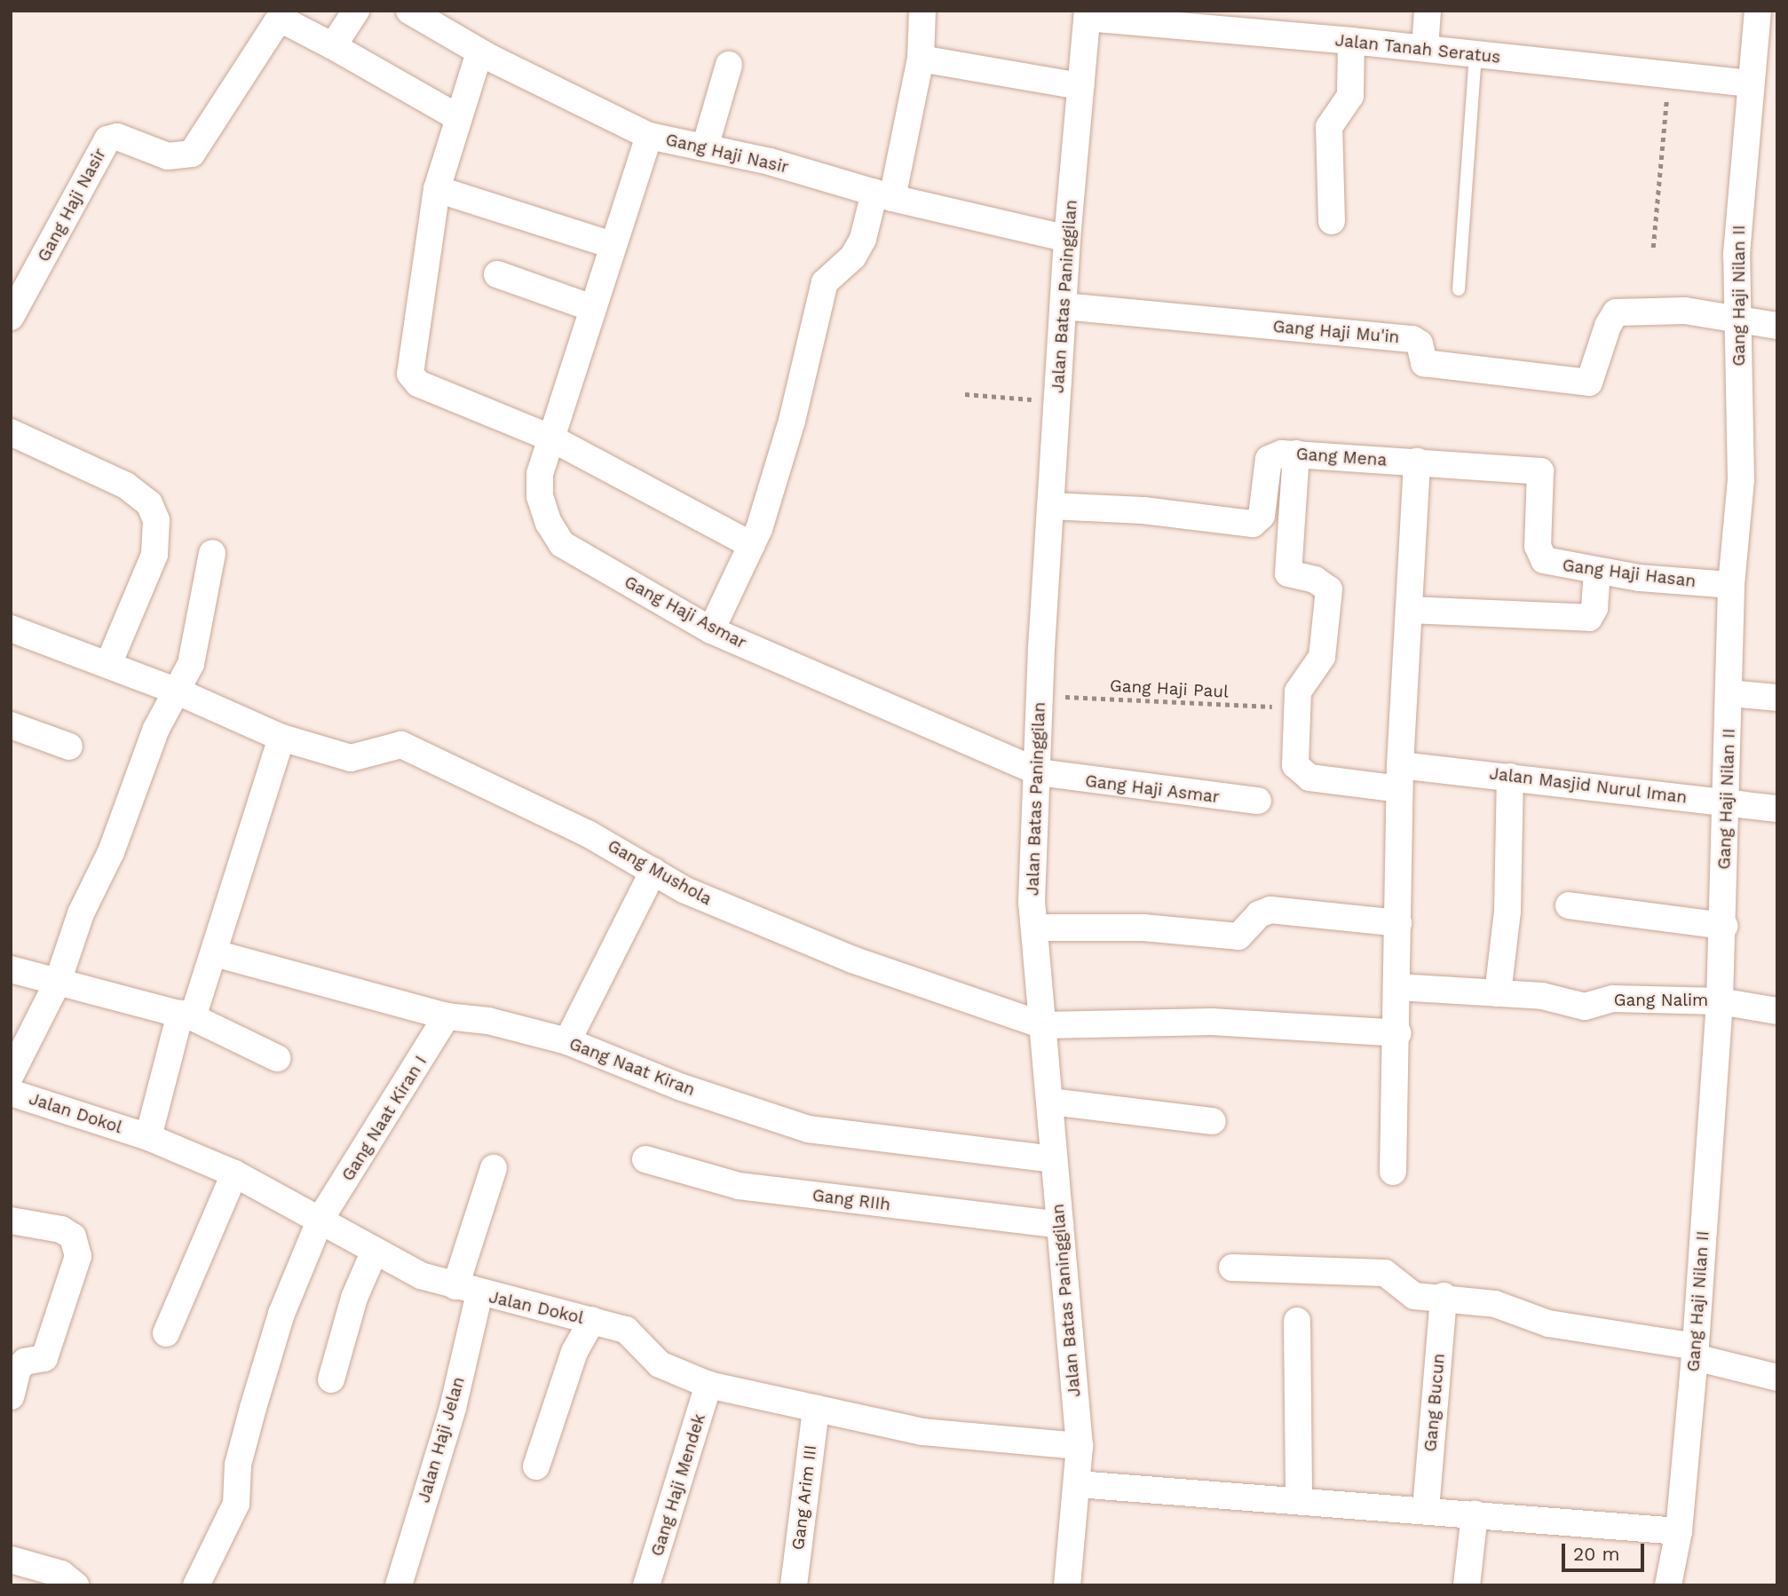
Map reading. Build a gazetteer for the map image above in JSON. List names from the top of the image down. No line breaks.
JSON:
{"streets":{"street":["Jalan Tanah Seratus","Gang Haji Nasir","Gang Haji Nilan II","Jalan Batas Paninggilan","Gang Haji Mu'in","Gang Mena","Gang Haji Hasan","Gang Haji Asmar","Jalan Masjid Nurul Iman","Gang Mushola","Gang Nalim","Gang Naat Kiran","Jalan Dokol","Gang Naat Kiran I","Gang RIIh","Gang Bucun","Jalan Haji Jelan","Gang Haji Mendek","Gang Arim III"],"path":["Gang Haji Paul"]},"crossings":[["Jalan Tanah Seratus","Gang Haji Nilan II"],["Jalan Tanah Seratus","Jalan Batas Paninggilan"],["Gang Haji Nasir","Jalan Batas Paninggilan"],["Gang Haji Nasir","Gang Haji Asmar"],["Gang Haji Nilan II","Gang Haji Mu'in"],["Gang Haji Nilan II","Gang Haji Hasan"],["Gang Haji Nilan II","Jalan Masjid Nurul Iman"],["Gang Haji Nilan II","Gang Nalim"],["Jalan Batas Paninggilan","Gang Haji Mu'in"],["Jalan Batas Paninggilan","Gang Mena"],["Jalan Batas Paninggilan","Gang Haji Asmar"],["Jalan Batas Paninggilan","Gang Haji Paul"],["Jalan Batas Paninggilan","Gang Mushola"],["Jalan Batas Paninggilan","Gang Naat Kiran"],["Jalan Batas Paninggilan","Jalan Dokol"],["Jalan Batas Paninggilan","Gang RIIh"],["Gang Mena","Gang Haji Hasan"],["Gang Haji Paul","Jalan Masjid Nurul Iman"],["Gang Naat Kiran","Gang Naat Kiran I"],["Jalan Dokol","Gang Naat Kiran I"],["Jalan Dokol","Jalan Haji Jelan"],["Jalan Dokol","Gang Haji Mendek"],["Jalan Dokol","Gang Arim III"]],"scale_bar":"20 m"}
